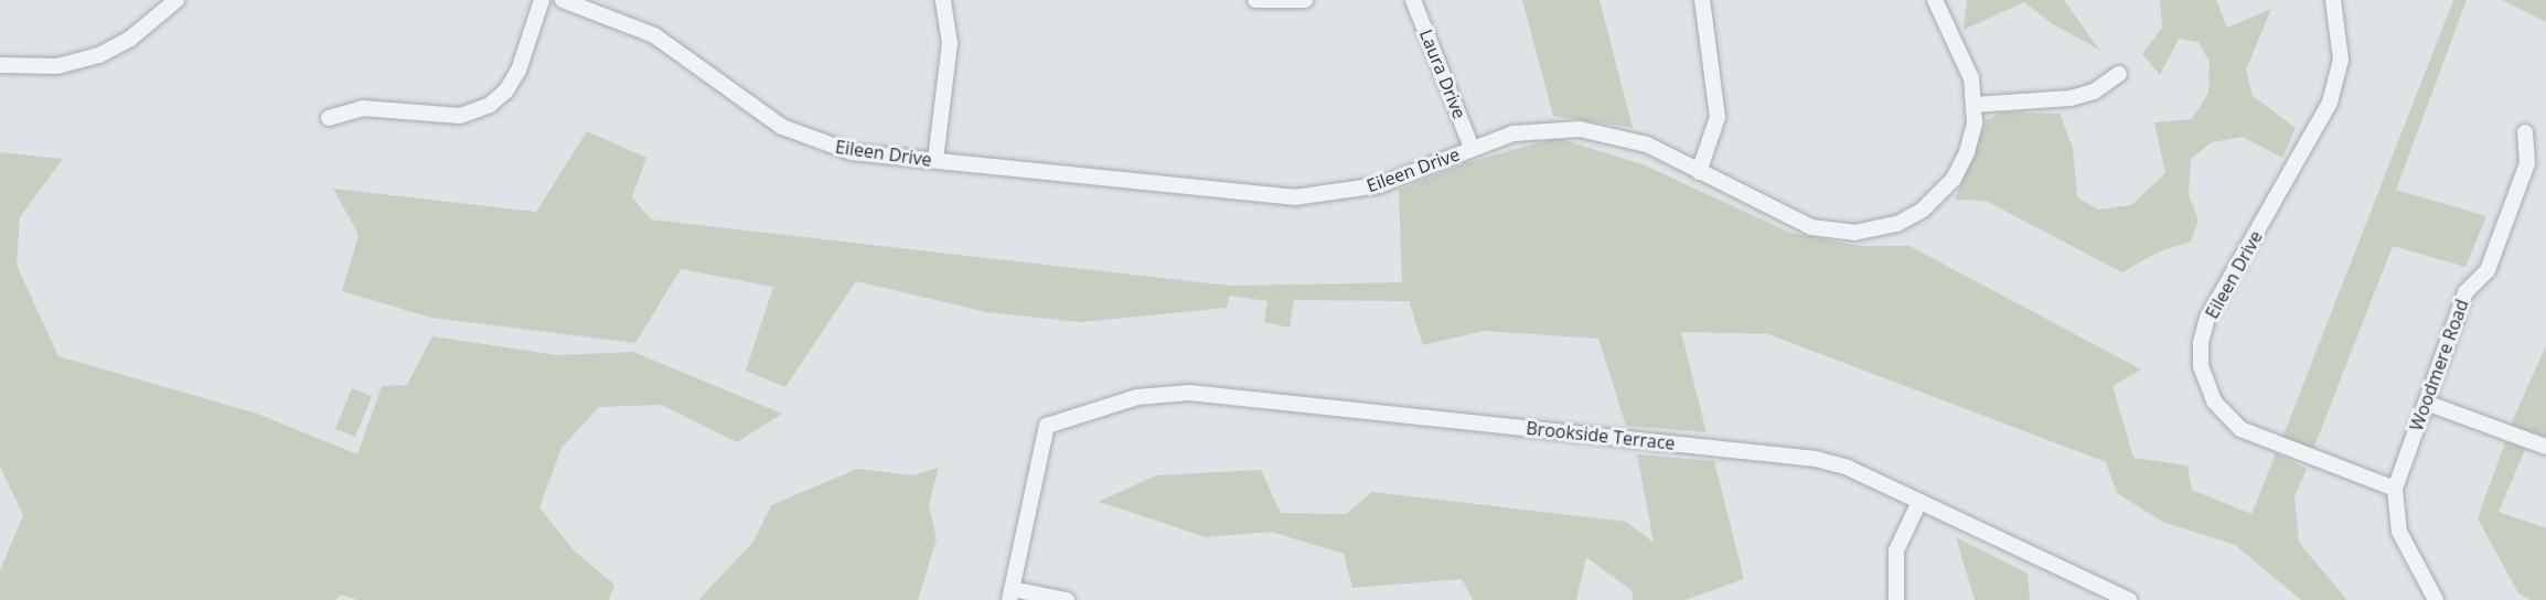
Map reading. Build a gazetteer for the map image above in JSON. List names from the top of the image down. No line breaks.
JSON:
{"streets":{"street":["Laura Drive","Eileen Drive","Woodmere Road","Brookside Terrace"]},"crossings":[["Laura Drive","Eileen Drive"],["Eileen Drive","Woodmere Road"]]}
